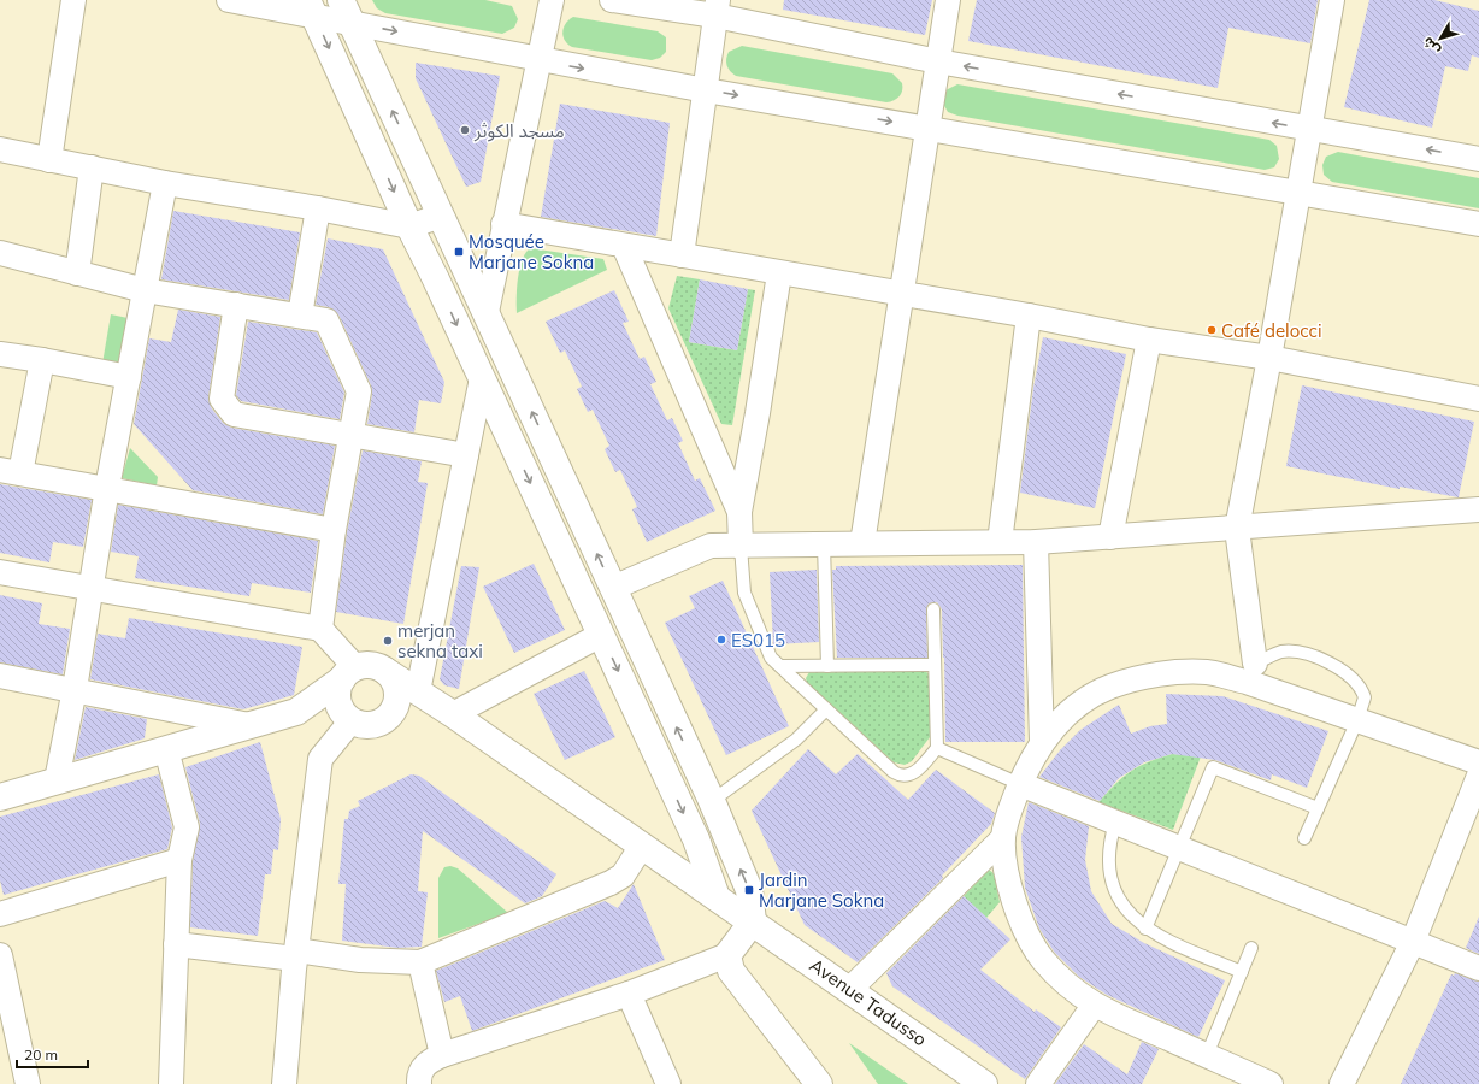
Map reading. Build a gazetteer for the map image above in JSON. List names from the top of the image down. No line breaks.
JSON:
{"streets":{"street":["Avenue Tadusso"]},"places":{"other":["مسجد الكوثر","Café delocci","ES015","merjan sekna taxi"],"transit":["Mosquée Marjane Sokna","Jardin Marjane Sokna"]},"scale_bar":"20 m","north":"bottom left"}
